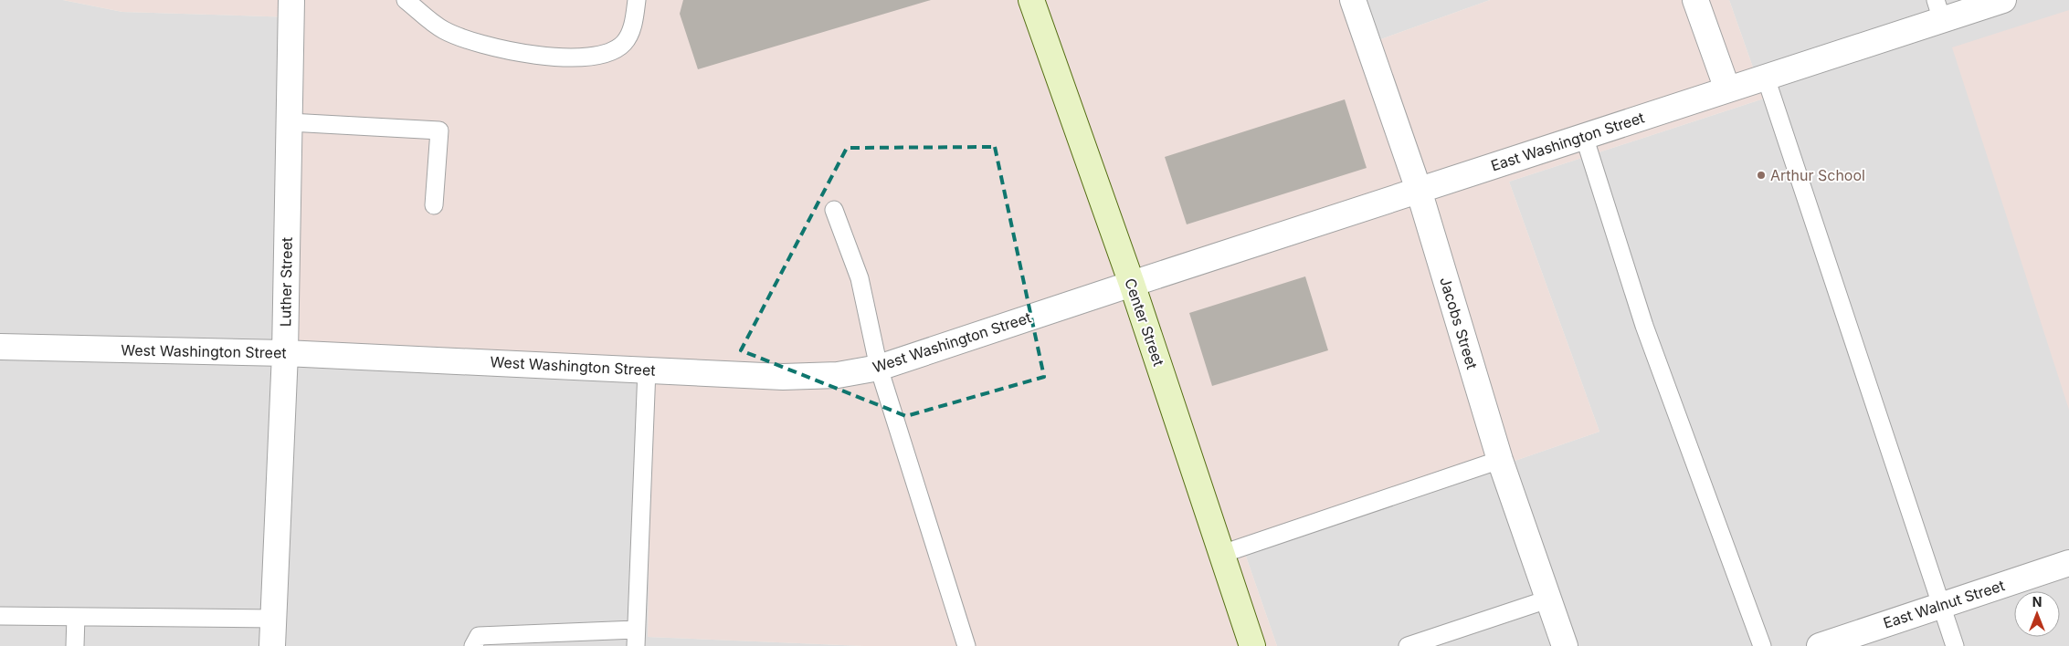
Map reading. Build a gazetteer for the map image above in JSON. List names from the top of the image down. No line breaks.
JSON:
{"streets":{"main road":["Center Street"],"street":["East Washington Street","Luther Street","Jacobs Street","West Washington Street","East Walnut Street"]},"crossings":[["East Washington Street","Center Street"],["East Washington Street","Jacobs Street"],["East Washington Street","West Washington Street"],["Luther Street","West Washington Street"],["Center Street","West Washington Street"]],"places":["Arthur School"],"north":"top"}
